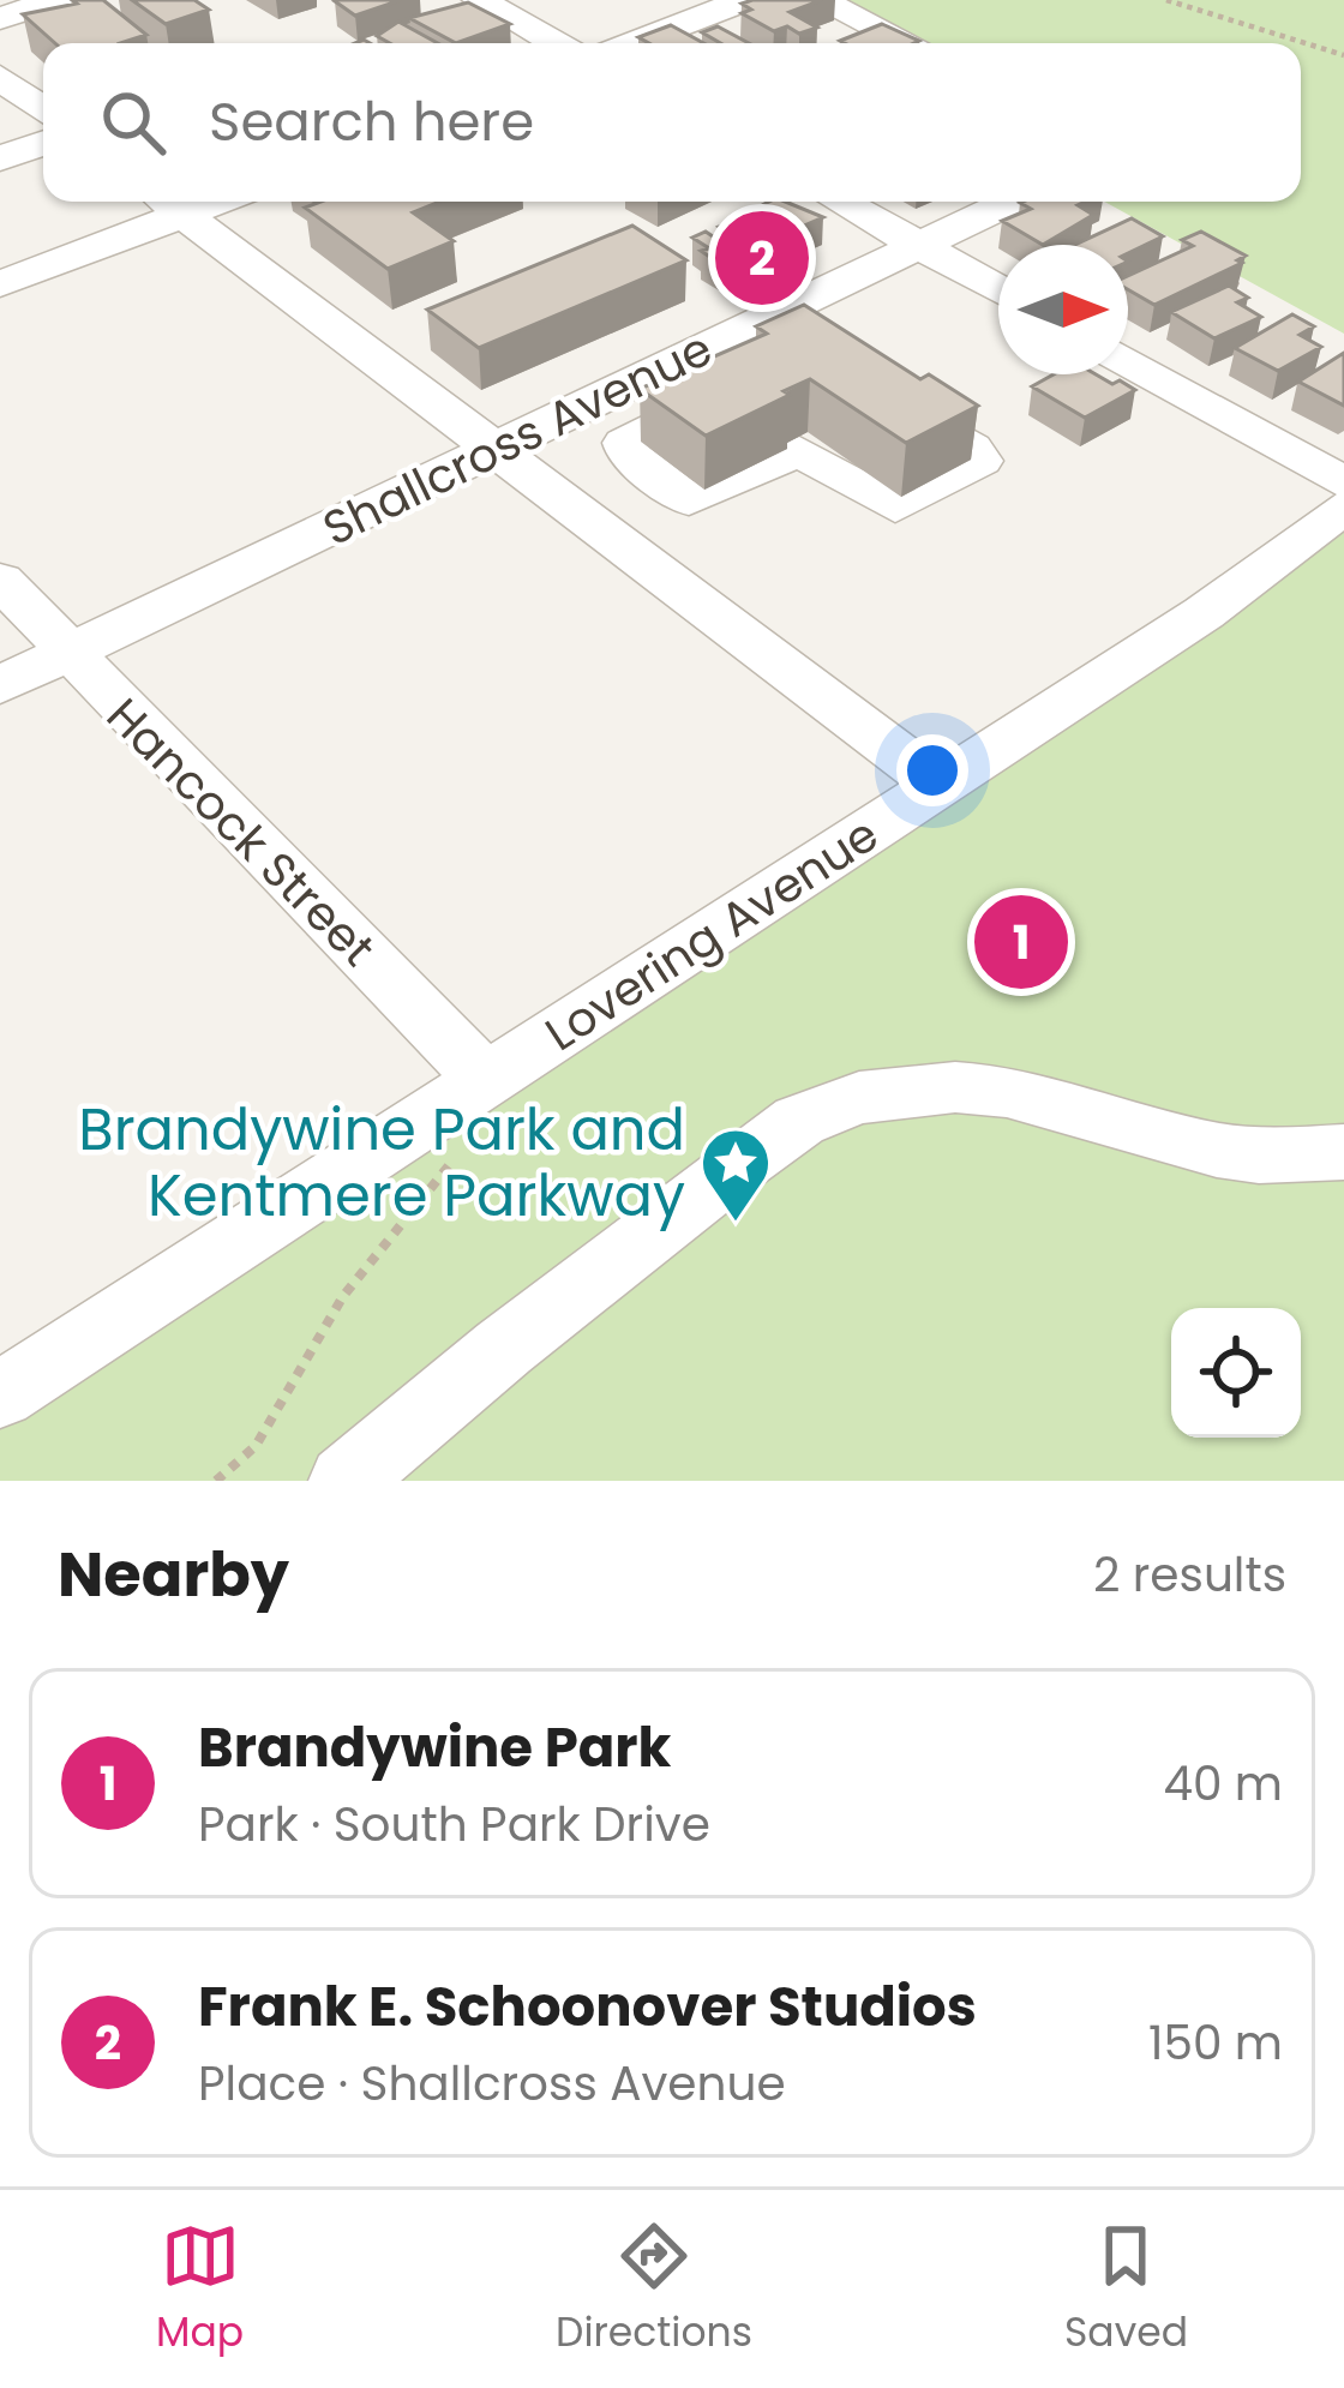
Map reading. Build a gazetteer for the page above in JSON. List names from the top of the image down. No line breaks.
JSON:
{"streets":{"street":["Shallcross Avenue","Hancock Street","Lovering Avenue"]},"crossings":[["Shallcross Avenue","Hancock Street"],["Hancock Street","Lovering Avenue"]],"places":{"place":["Brandywine Park and Kentmere Parkway"]},"north":"right","page":{"search":"Search here","pins":["2","1"],"heading":["Nearby","2 results"],"list":[{"mark":"1","name":"Brandywine Park","note":"Park · South Park Drive","value":"40 m"},{"mark":"2","name":"Frank E. Schoonover Studios","note":"Place · Shallcross Avenue","value":"150 m"}],"nav":["Map","Directions","Saved"]}}
